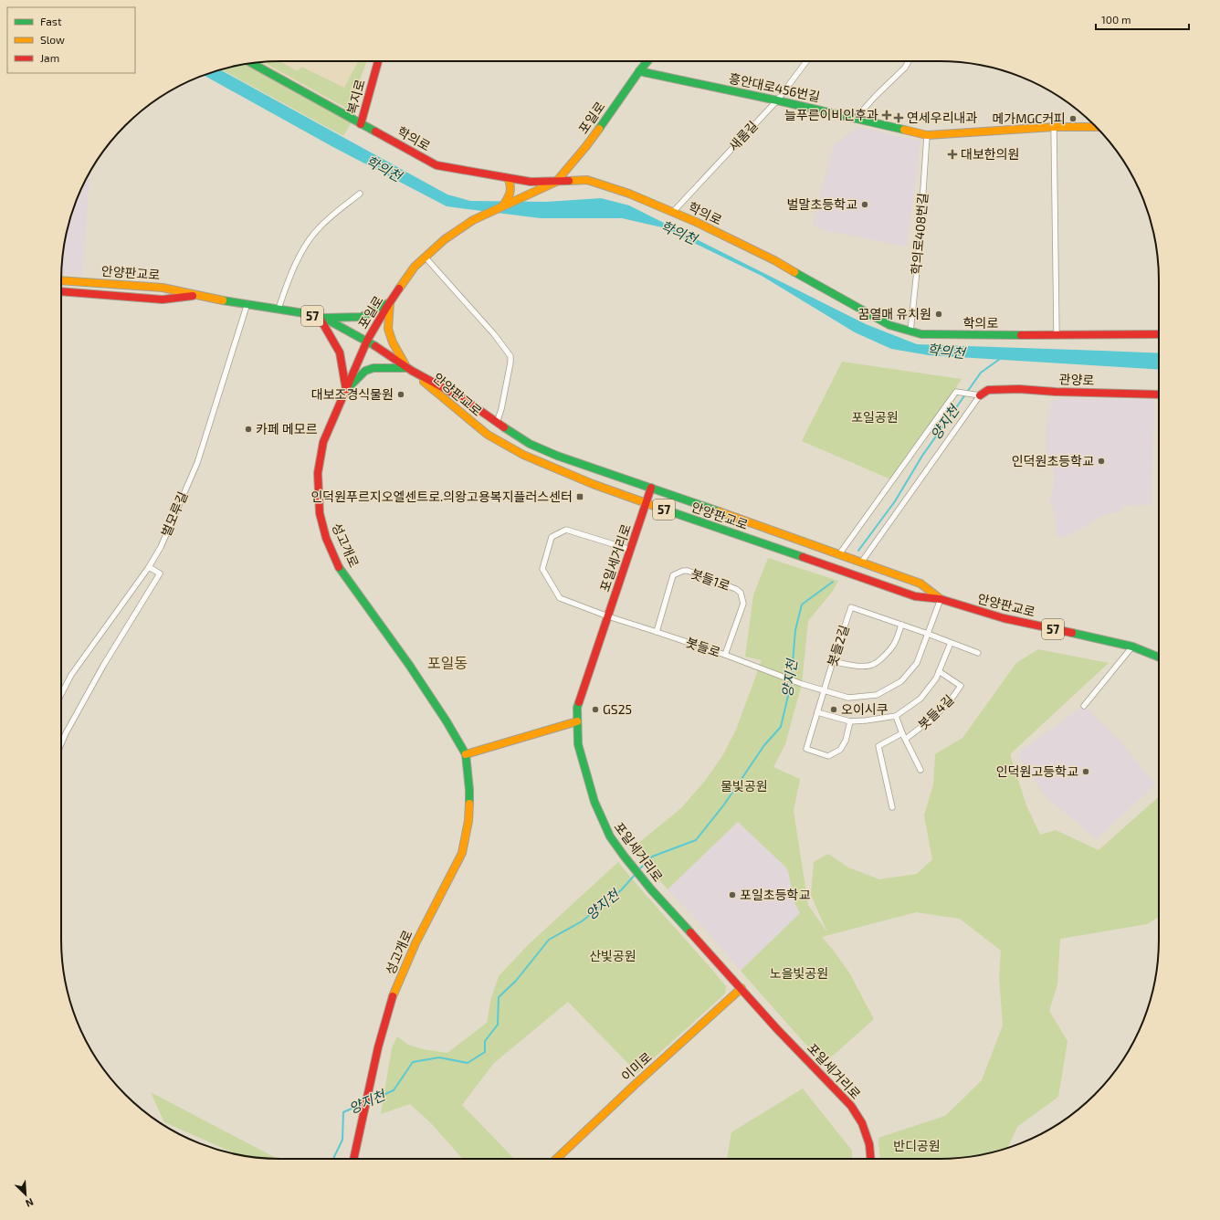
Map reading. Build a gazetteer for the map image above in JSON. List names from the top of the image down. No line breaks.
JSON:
{"streets":{"street":["흥안대로456번길","복지로","포일로","새롬길","학의로","학의로408번길","안양판교로","57","관양로","벌모루길","성고개로","포일세거리로","봇들1로","봇들2길","봇들로","봇들4길","이미로"]},"crossings":[["흥안대로456번길","포일로"],["흥안대로456번길","새롬길"],["흥안대로456번길","학의로408번길"],["복지로","학의로"],["포일로","학의로"],["포일로","안양판교로"],["포일로","성고개로"],["새롬길","학의로"],["학의로","학의로408번길"],["안양판교로","벌모루길"],["안양판교로","성고개로"],["안양판교로","포일세거리로"],["안양판교로","봇들로"],["포일세거리로","봇들로"],["포일세거리로","이미로"],["봇들1로","봇들로"],["봇들2길","봇들로"]],"districts":["포일동"],"water":["학의천","양지천"],"parks":["포일공원","물빛공원","산빛공원","노을빛공원","반디공원"],"places":{"health":["늘푸른이비인후과","연세우리내과","대보한의원"],"other":["메가MGC커피","벌말초등학교","꿈열매 유치원","대보조경식물원","카페 메모르","인덕원초등학교","GS25","오이시쿠","인덕원고등학교","포일초등학교"],"transit":["인덕원푸르지오엘센트로.의왕고용복지플러스센터"]},"legend":["Fast","Slow","Jam"],"scale_bar":"100 m","north":"bottom right"}
